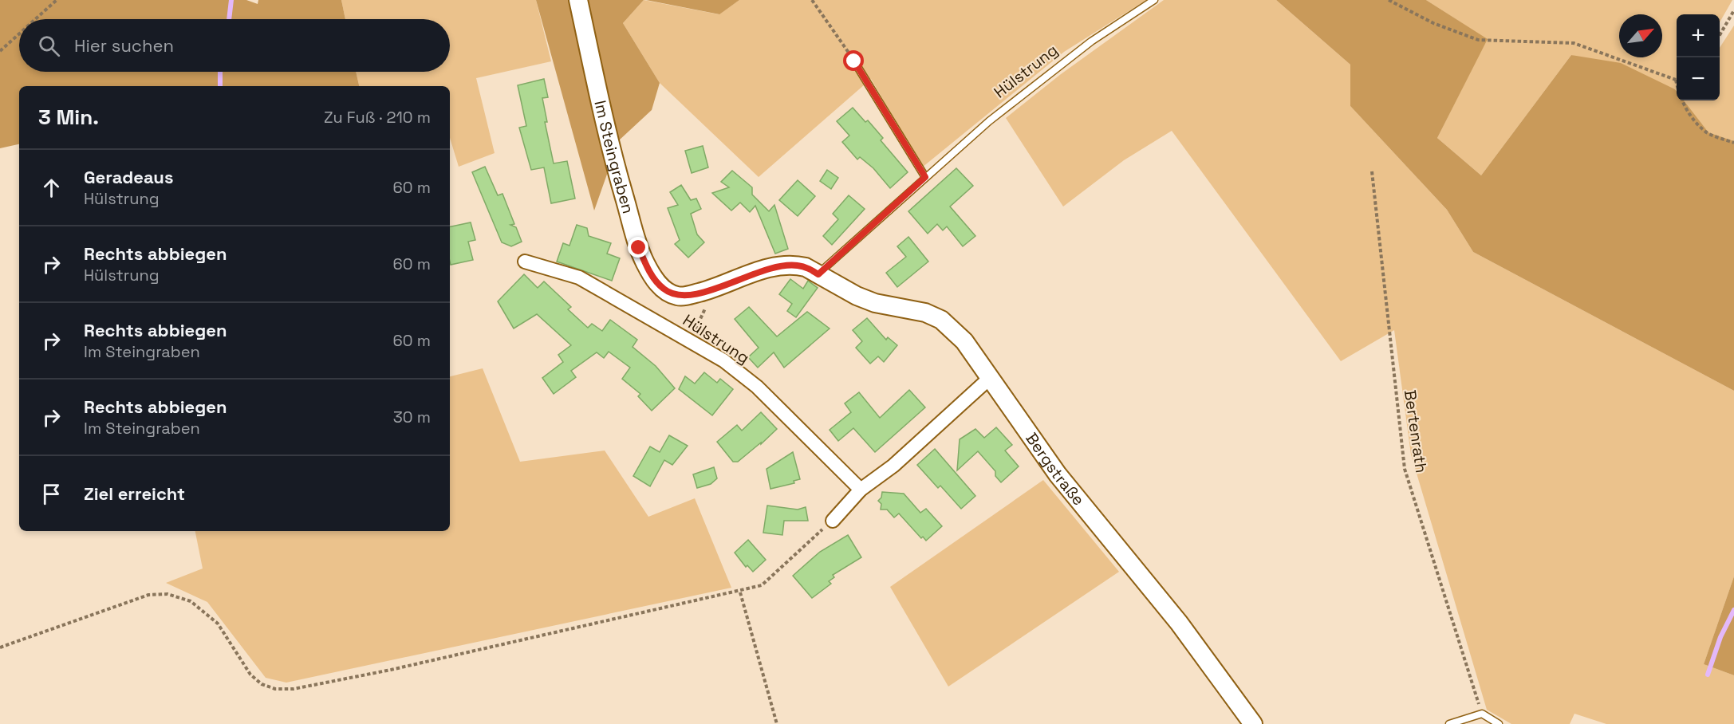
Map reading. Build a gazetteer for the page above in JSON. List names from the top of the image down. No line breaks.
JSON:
{"streets":{"street":["Hülstrung","Im Steingraben","Bergstraße"],"path":["Bertenrath"]},"crossings":[["Hülstrung","Im Steingraben"],["Hülstrung","Bergstraße"],["Im Steingraben","Bergstraße"]],"north":"top right","page":{"map_buttons":["+","−"],"search":"Hier suchen","heading":["3 Min.","Zu Fuß · 210 m"],"list":[["Geradeaus","Hülstrung","60 m"],["Rechts abbiegen","Hülstrung","60 m"],["Rechts abbiegen","Im Steingraben","60 m"],["Rechts abbiegen","Im Steingraben","30 m"],"Ziel erreicht"]}}
